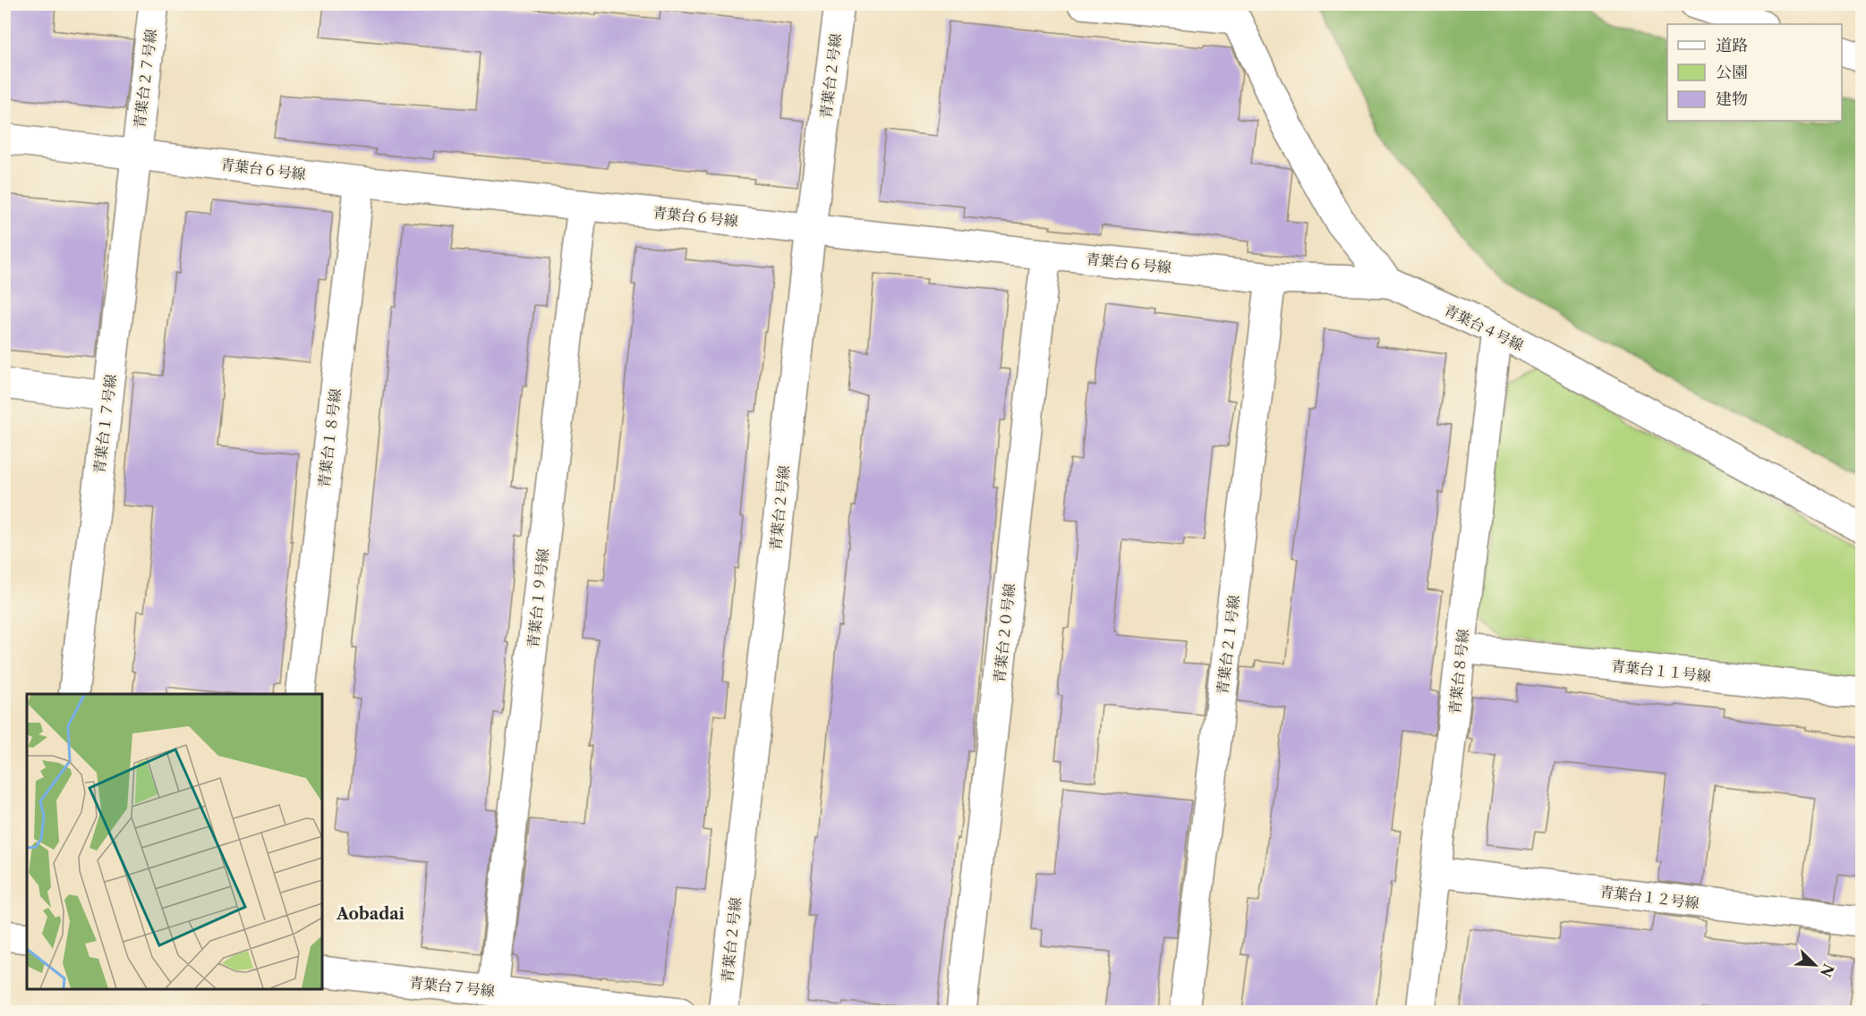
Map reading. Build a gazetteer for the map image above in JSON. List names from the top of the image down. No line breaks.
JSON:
{"streets":{"street":["青葉台２号線","青葉台２７号線","青葉台６号線","青葉台４号線","青葉台１７号線","青葉台１８号線","青葉台１９号線","青葉台２０号線","青葉台２１号線","青葉台１１号線","青葉台８号線","青葉台１２号線","青葉台７号線"]},"crossings":[["青葉台２号線","青葉台６号線"],["青葉台２７号線","青葉台６号線"],["青葉台２７号線","青葉台１７号線"],["青葉台６号線","青葉台４号線"],["青葉台６号線","青葉台１７号線"],["青葉台６号線","青葉台１８号線"],["青葉台６号線","青葉台１９号線"],["青葉台６号線","青葉台２０号線"],["青葉台６号線","青葉台２１号線"],["青葉台４号線","青葉台８号線"],["青葉台１９号線","青葉台７号線"],["青葉台１１号線","青葉台８号線"],["青葉台８号線","青葉台１２号線"]],"districts":["Aobadai"],"legend":["道路","公園","建物"],"north":"bottom right"}
